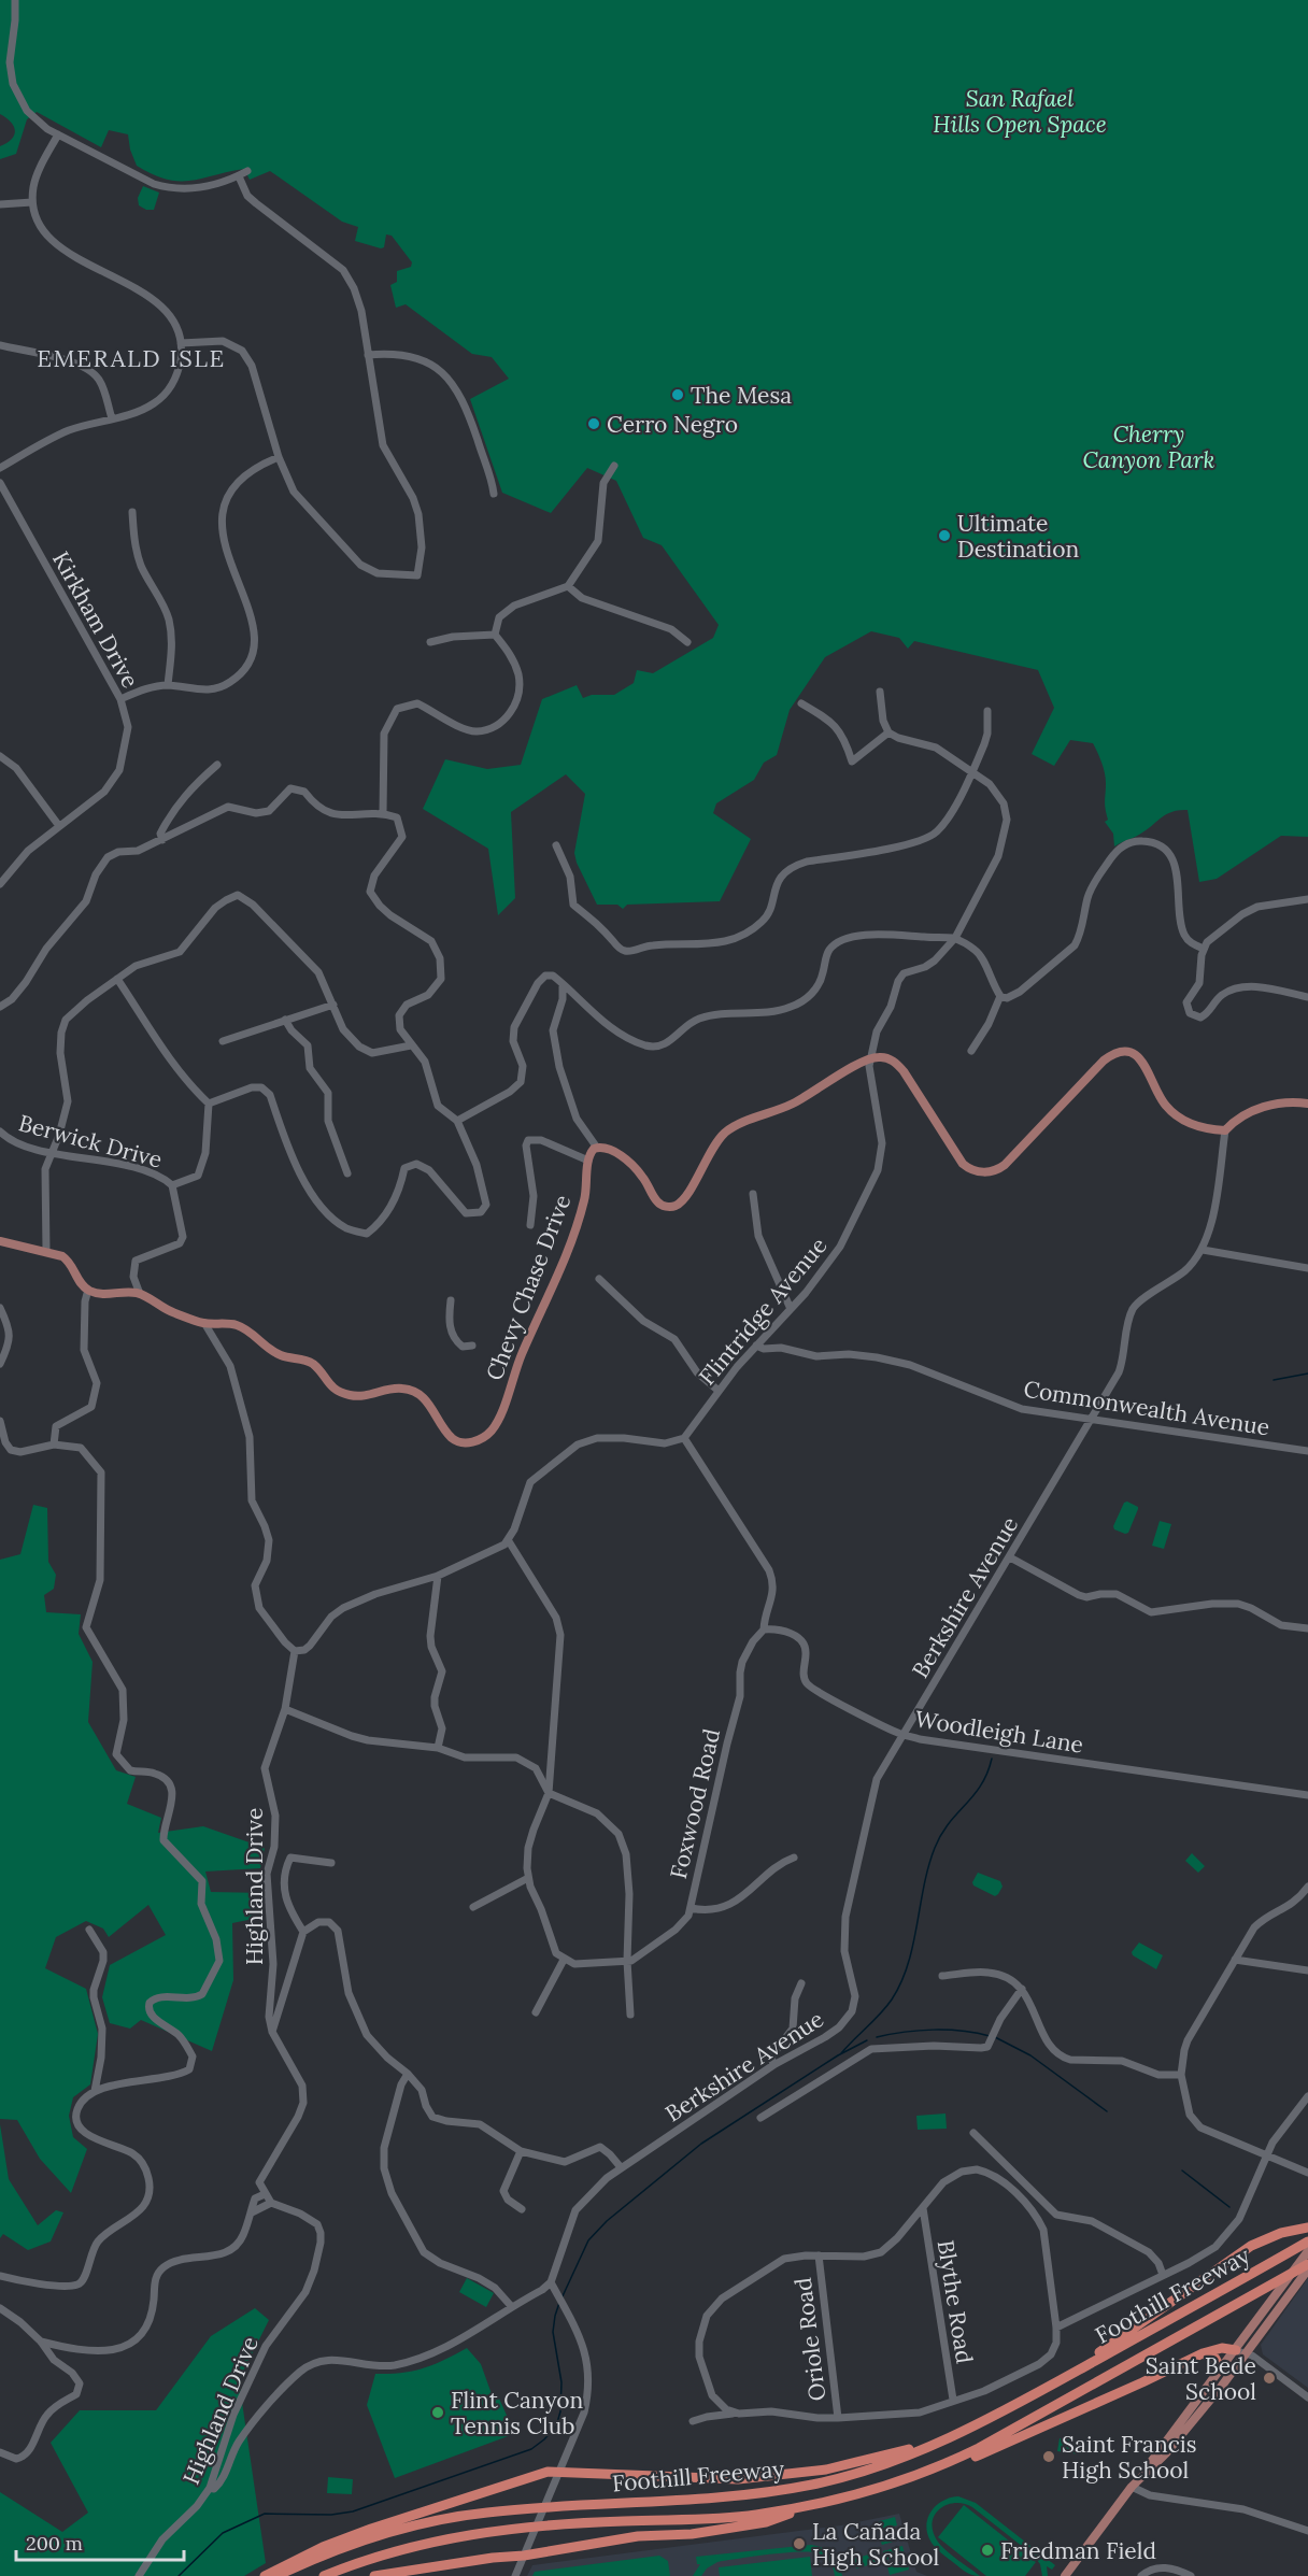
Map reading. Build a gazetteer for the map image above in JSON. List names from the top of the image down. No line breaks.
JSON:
{"streets":{"highway":["Foothill Freeway"],"main road":["Chevy Chase Drive"],"street":["Kirkham Drive","Berwick Drive","Flintridge Avenue","Commonwealth Avenue","Berkshire Avenue","Woodleigh Lane","Foxwood Road","Highland Drive","Blythe Road","Oriole Road"]},"crossings":[["Flintridge Avenue","Commonwealth Avenue"],["Commonwealth Avenue","Berkshire Avenue"],["Berkshire Avenue","Woodleigh Lane"],["Woodleigh Lane","Foxwood Road"]],"districts":["EMERALD ISLE"],"parks":["San Rafael Hills Open Space","Cherry Canyon Park"],"places":["The Mesa","Cerro Negro","Ultimate Destination","Saint Bede School","Flint Canyon Tennis Club","Saint Francis High School","La Cañada High School","Friedman Field"],"scale_bar":"200 m"}
